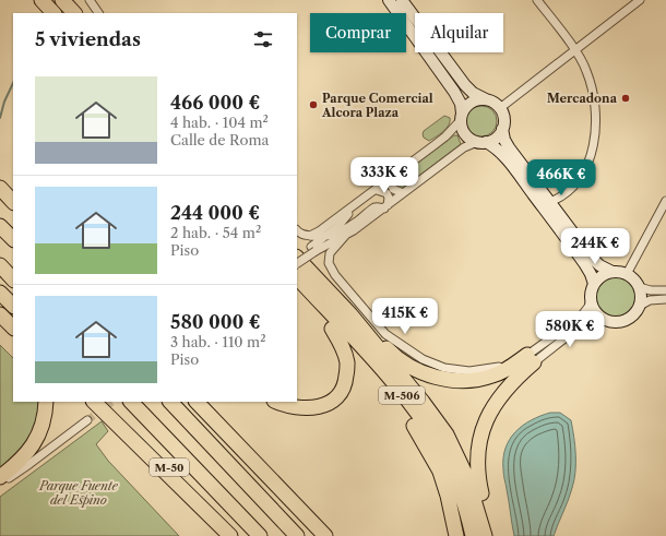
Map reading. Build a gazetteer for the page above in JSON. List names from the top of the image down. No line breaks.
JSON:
{"streets":{"highway":["M-506","M-50"]},"parks":["Parque Fuente del Espino"],"places":["Mercadona","Parque Comercial Alcora Plaza"],"page":{"chip":["Comprar","Alquilar"],"heading":"5 viviendas","list":[{"name":"466 000 €","note":"4 hab. · 104 m² · Calle de Roma"},{"name":"244 000 €","note":"2 hab. · 54 m² · Piso"},{"name":"580 000 €","note":"3 hab. · 110 m² · Piso"}],"price":["333K €","466K €","244K €","415K €","580K €"]}}
